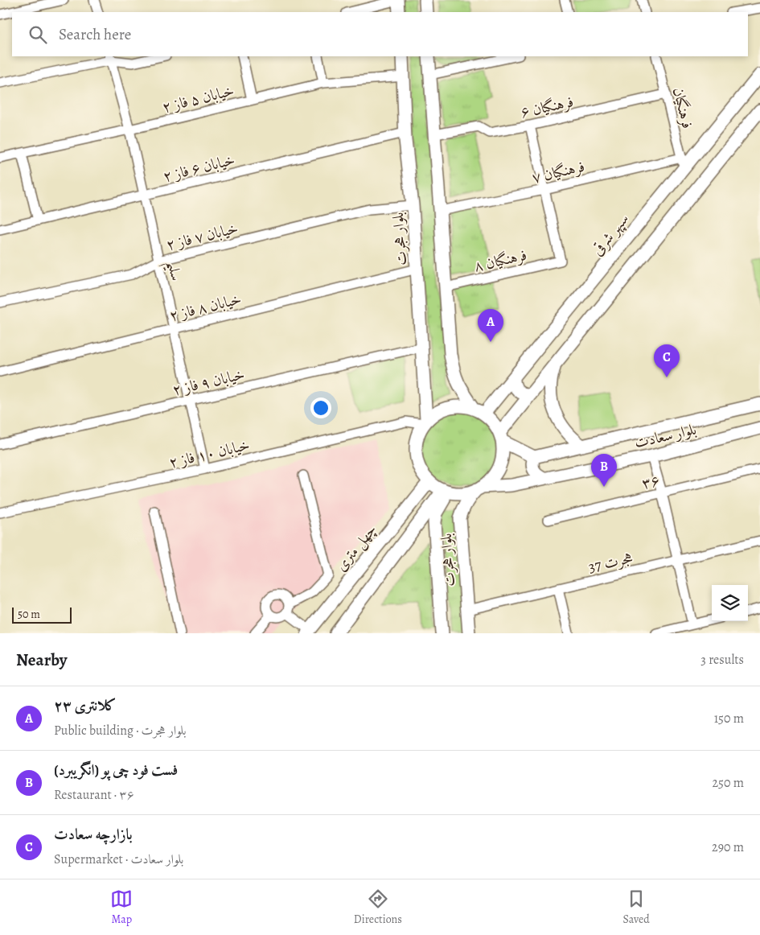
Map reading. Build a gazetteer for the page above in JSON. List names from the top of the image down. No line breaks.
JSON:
{"streets":{"main road":["سپهر شرقی","بلوار هجرت","بلوار سعادت","چهل متری"],"street":["خیابان ۵ فاز ۲","فرهنگیان ۶","فرهنگیان","خیابان ۶ فاز ۲","فرهنگیان ۷","خیابان ۷ فاز ۲","فرهنگیان ۸","سلیم","خیابان ۸ فاز ۲","خیابان ۹ فاز ۲","خیابان ۱۰ فاز ۲","۳۶","هجرت 37"]},"crossings":[["خیابان ۵ فاز ۲","بلوار هجرت"],["خیابان ۵ فاز ۲","سلیم"],["فرهنگیان ۶","فرهنگیان"],["فرهنگیان","فرهنگیان ۷"],["فرهنگیان","سپهر شرقی"],["خیابان ۶ فاز ۲","بلوار هجرت"],["خیابان ۶ فاز ۲","سلیم"],["فرهنگیان ۷","سپهر شرقی"],["فرهنگیان ۷","فرهنگیان ۸"],["سپهر شرقی","بلوار هجرت"],["سپهر شرقی","بلوار سعادت"],["سپهر شرقی","خیابان ۱۰ فاز ۲"],["سپهر شرقی","چهل متری"],["خیابان ۷ فاز ۲","بلوار هجرت"],["خیابان ۷ فاز ۲","سلیم"],["بلوار هجرت","خیابان ۸ فاز ۲"],["بلوار هجرت","خیابان ۹ فاز ۲"],["بلوار هجرت","بلوار سعادت"],["بلوار هجرت","خیابان ۱۰ فاز ۲"],["بلوار هجرت","چهل متری"],["بلوار هجرت","هجرت 37"],["سلیم","خیابان ۸ فاز ۲"],["سلیم","خیابان ۹ فاز ۲"],["سلیم","خیابان ۱۰ فاز ۲"],["بلوار سعادت","خیابان ۱۰ فاز ۲"],["بلوار سعادت","چهل متری"],["خیابان ۱۰ فاز ۲","چهل متری"]],"scale_bar":"50 m","page":{"search":"Search here","pins":["A","C","B"],"scale":"50 m","heading":["Nearby","3 results"],"list":[{"mark":"A","name":"کلانتری ۲۳","note":"Public building · بلوار هجرت","value":"150 m"},{"mark":"B","name":"فست فود چی پو (انگریبرد)","note":"Restaurant · ۳۶","value":"250 m"},{"mark":"C","name":"بازارچه سعادت","note":"Supermarket · بلوار سعادت","value":"290 m"}],"nav":["Map","Directions","Saved"]}}
